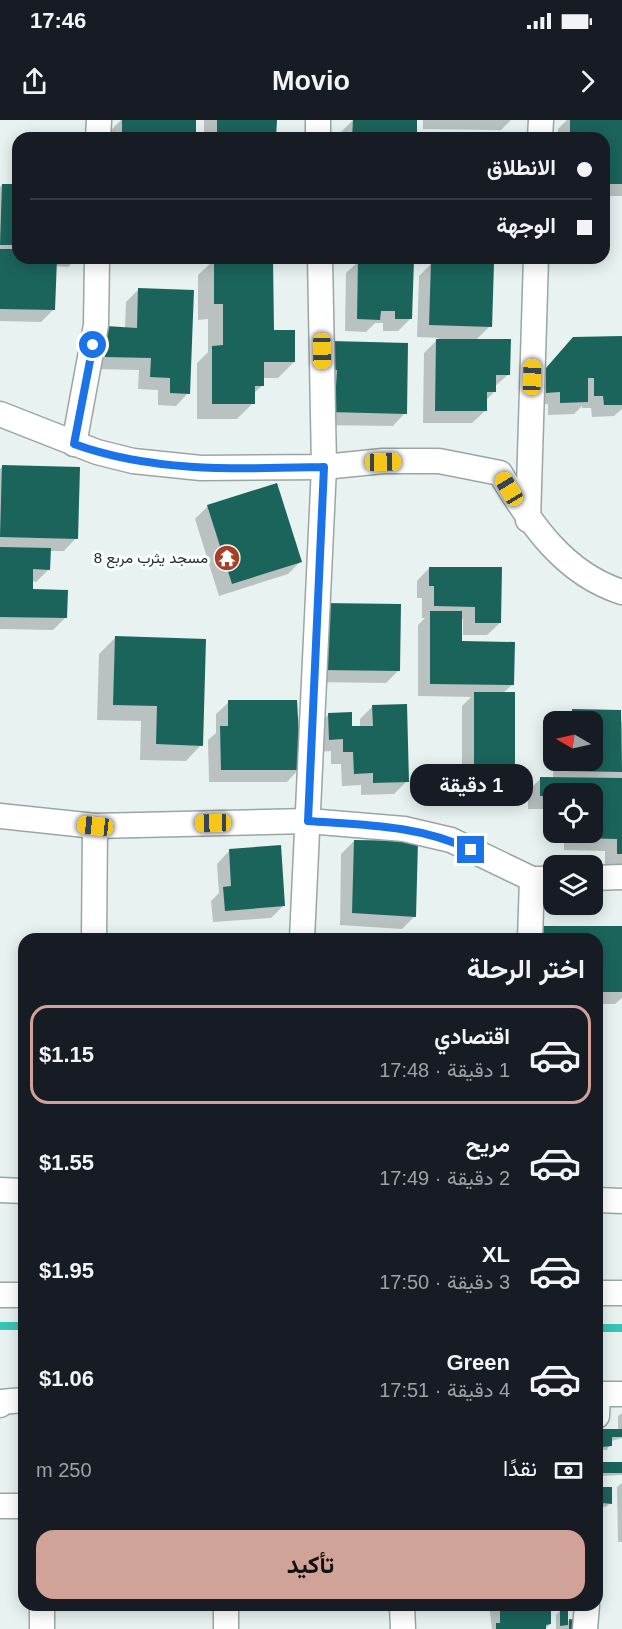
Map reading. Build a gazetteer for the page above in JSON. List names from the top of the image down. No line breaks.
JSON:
{"places":{"temple":["مسجد يثرب مربع 8"]},"north":"left","page":{"status":"17:46","header":"Movio","banner":["الانطلاق","الوجهة"],"bubble":"1 دقيقة","heading":"اختر الرحلة","list":[{"name":"اقتصادي","note":"1 دقيقة · 17:48","value":"$1.15"},{"name":"مريح","note":"2 دقيقة · 17:49","value":"$1.55"},{"name":"XL","note":"3 دقيقة · 17:50","value":"$1.95"},{"name":"Green","note":"4 دقيقة · 17:51","value":"$1.06"}],"pay":["نقدًا","250 m"],"buttons":"تأكيد"}}
